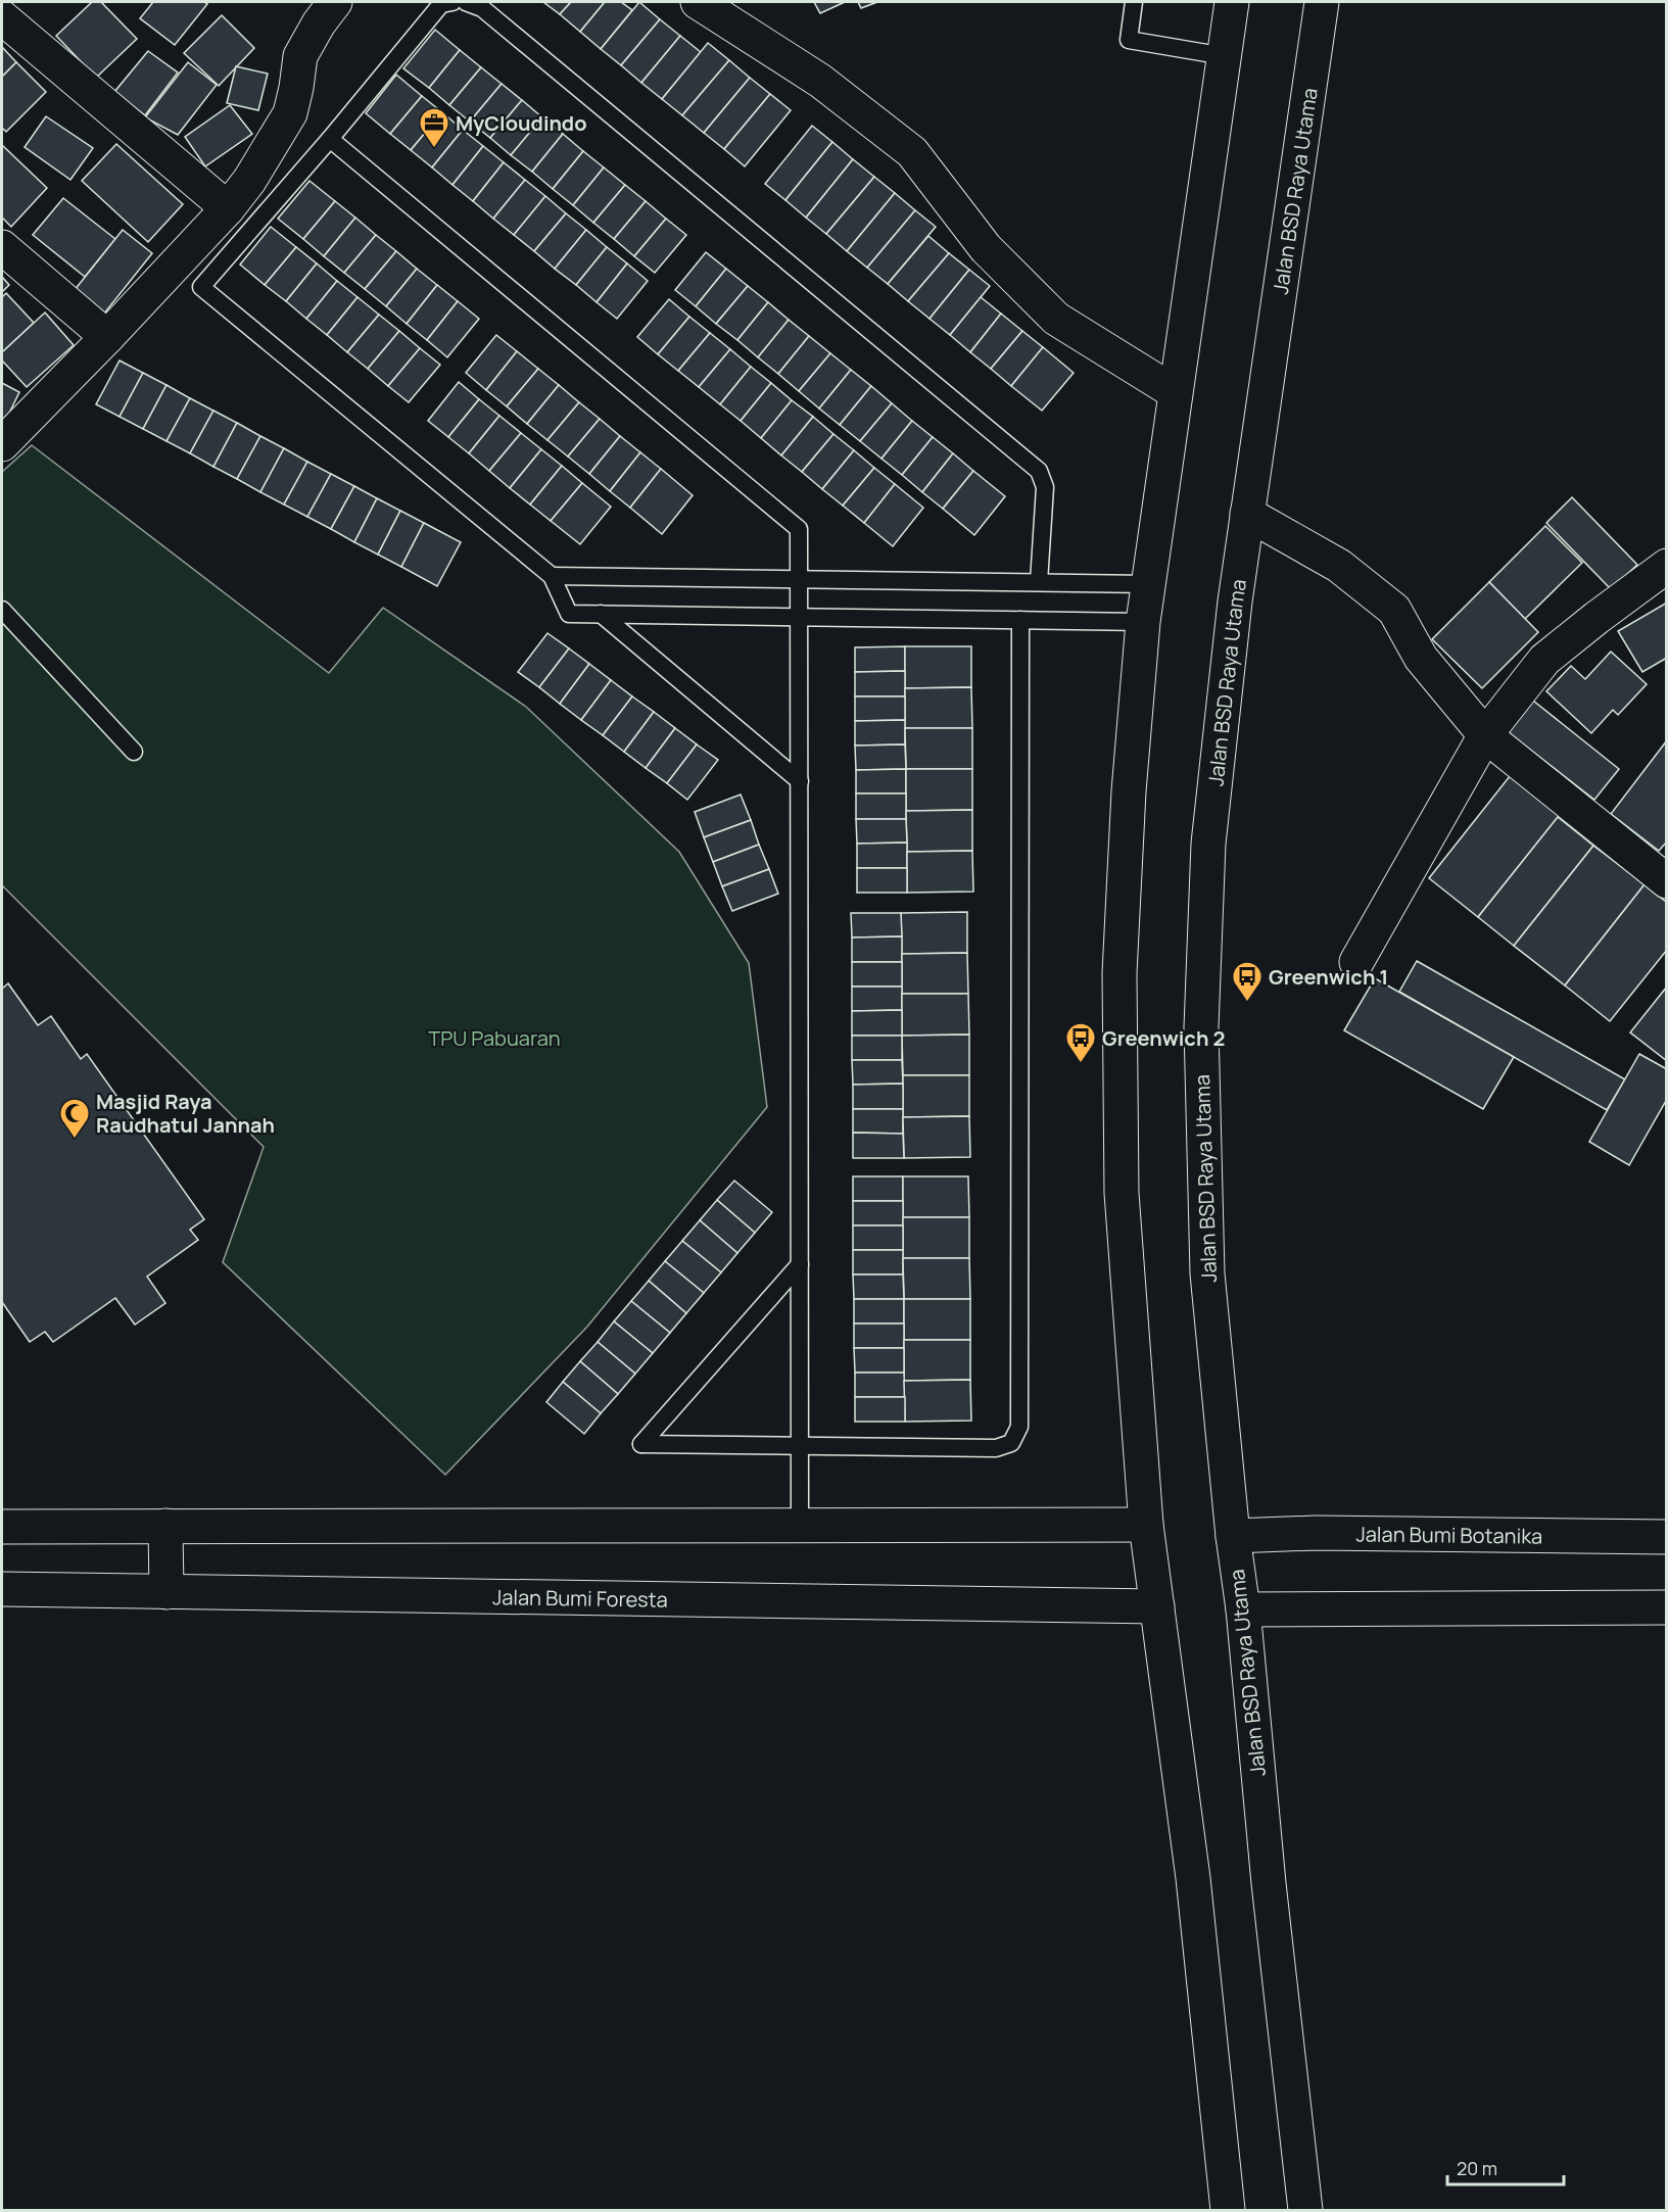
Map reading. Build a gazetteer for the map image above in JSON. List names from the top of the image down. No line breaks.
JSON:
{"streets":{"main road":["Jalan BSD Raya Utama","Jalan Bumi Botanika","Jalan Bumi Foresta"]},"crossings":[["Jalan BSD Raya Utama","Jalan Bumi Botanika"]],"parks":["TPU Pabuaran"],"places":{"office":["MyCloudindo"],"bus stop":["Greenwich 1","Greenwich 2"],"mosque":["Masjid Raya Raudhatul Jannah"]},"scale_bar":"20 m"}
